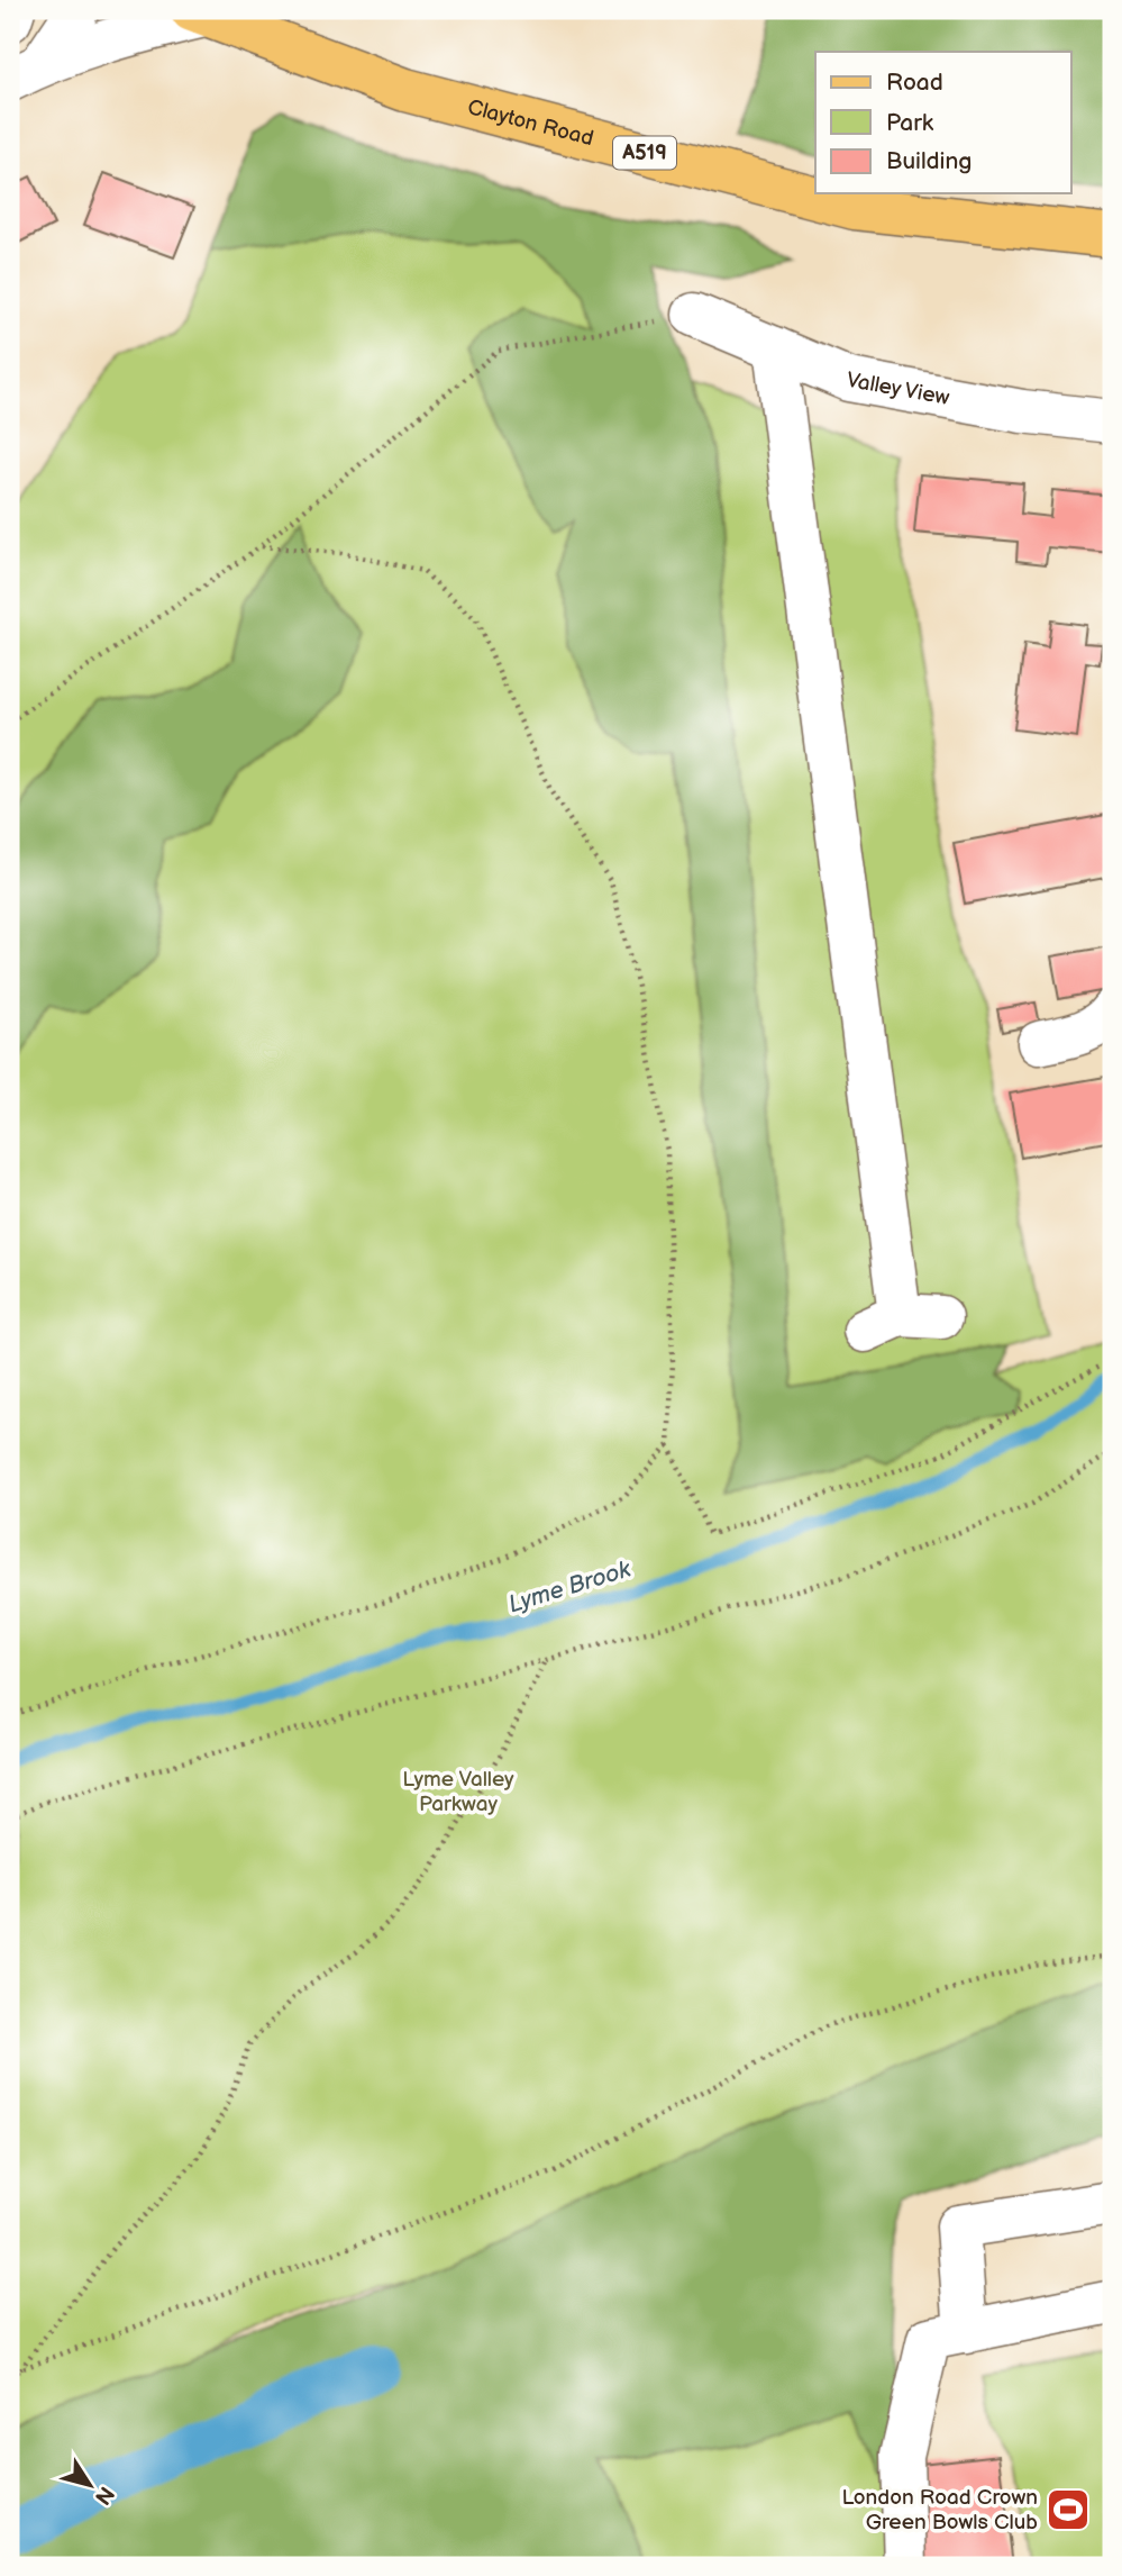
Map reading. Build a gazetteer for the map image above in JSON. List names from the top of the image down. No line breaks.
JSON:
{"streets":{"main road":["Clayton Road","A519"],"street":["Valley View"]},"water":["Lyme Brook"],"parks":["Lyme Valley Parkway"],"places":{"sports":["London Road Crown Green Bowls Club"]},"legend":["Road","Park","Building"],"north":"bottom right"}
